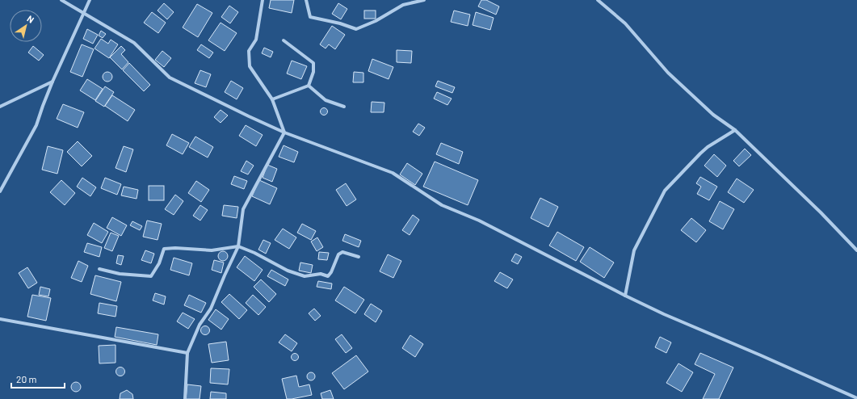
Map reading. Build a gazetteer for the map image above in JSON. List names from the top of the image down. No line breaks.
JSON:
{"scale_bar":"20 m","north":"top right"}
